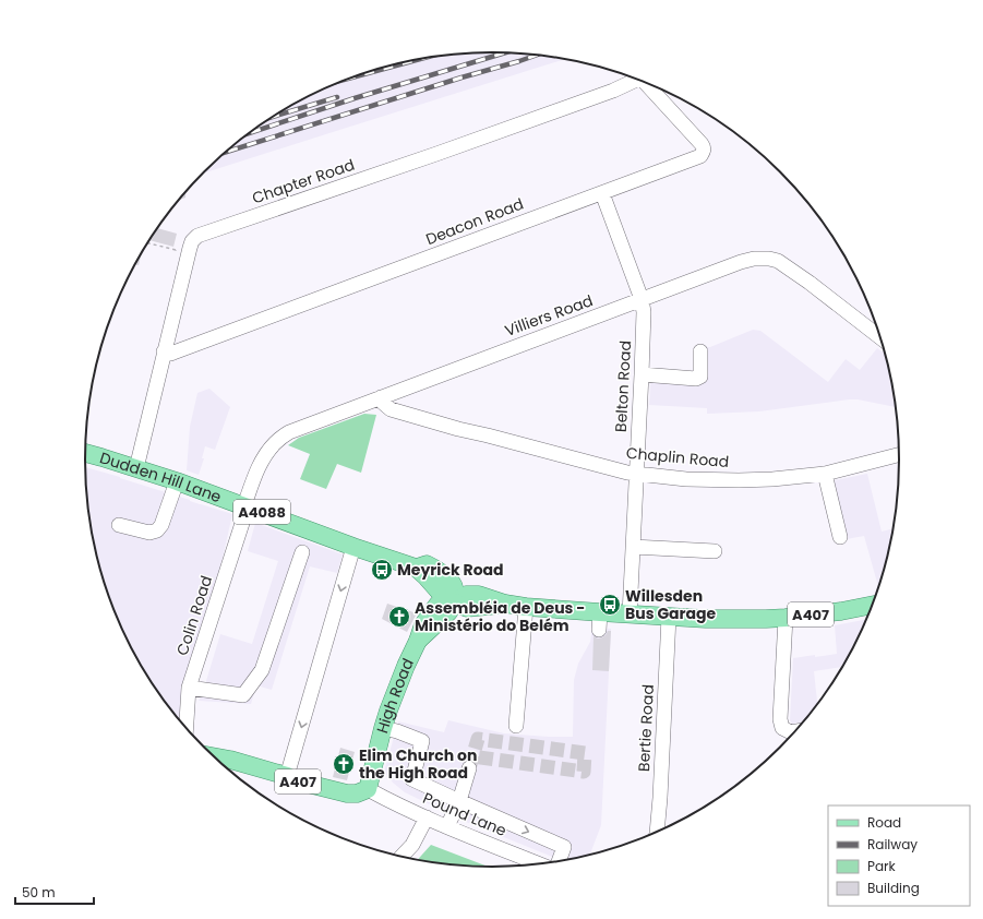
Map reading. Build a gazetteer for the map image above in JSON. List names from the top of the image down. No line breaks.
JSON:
{"streets":{"main road":["Dudden Hill Lane","A4088","A407","High Road"],"street":["Chapter Road","Deacon Road","Villiers Road","Belton Road","Chaplin Road","Colin Road","Bertie Road","Pound Lane"]},"crossings":[["Chapter Road","Deacon Road"],["Chapter Road","Dudden Hill Lane"],["Deacon Road","Belton Road"],["Villiers Road","Belton Road"],["Villiers Road","Chaplin Road"],["Villiers Road","Dudden Hill Lane"],["Villiers Road","Colin Road"],["Belton Road","Chaplin Road"],["Belton Road","High Road"],["Dudden Hill Lane","Colin Road"],["Dudden Hill Lane","High Road"],["A407","High Road"],["A407","Pound Lane"],["High Road","Bertie Road"],["High Road","Pound Lane"]],"places":{"bus stop":["Meyrick Road","Willesden Bus Garage"],"church":["Assembléia de Deus - Ministério do Belém","Elim Church on the High Road"]},"legend":["Road","Railway","Park","Building"],"scale_bar":"50 m"}
